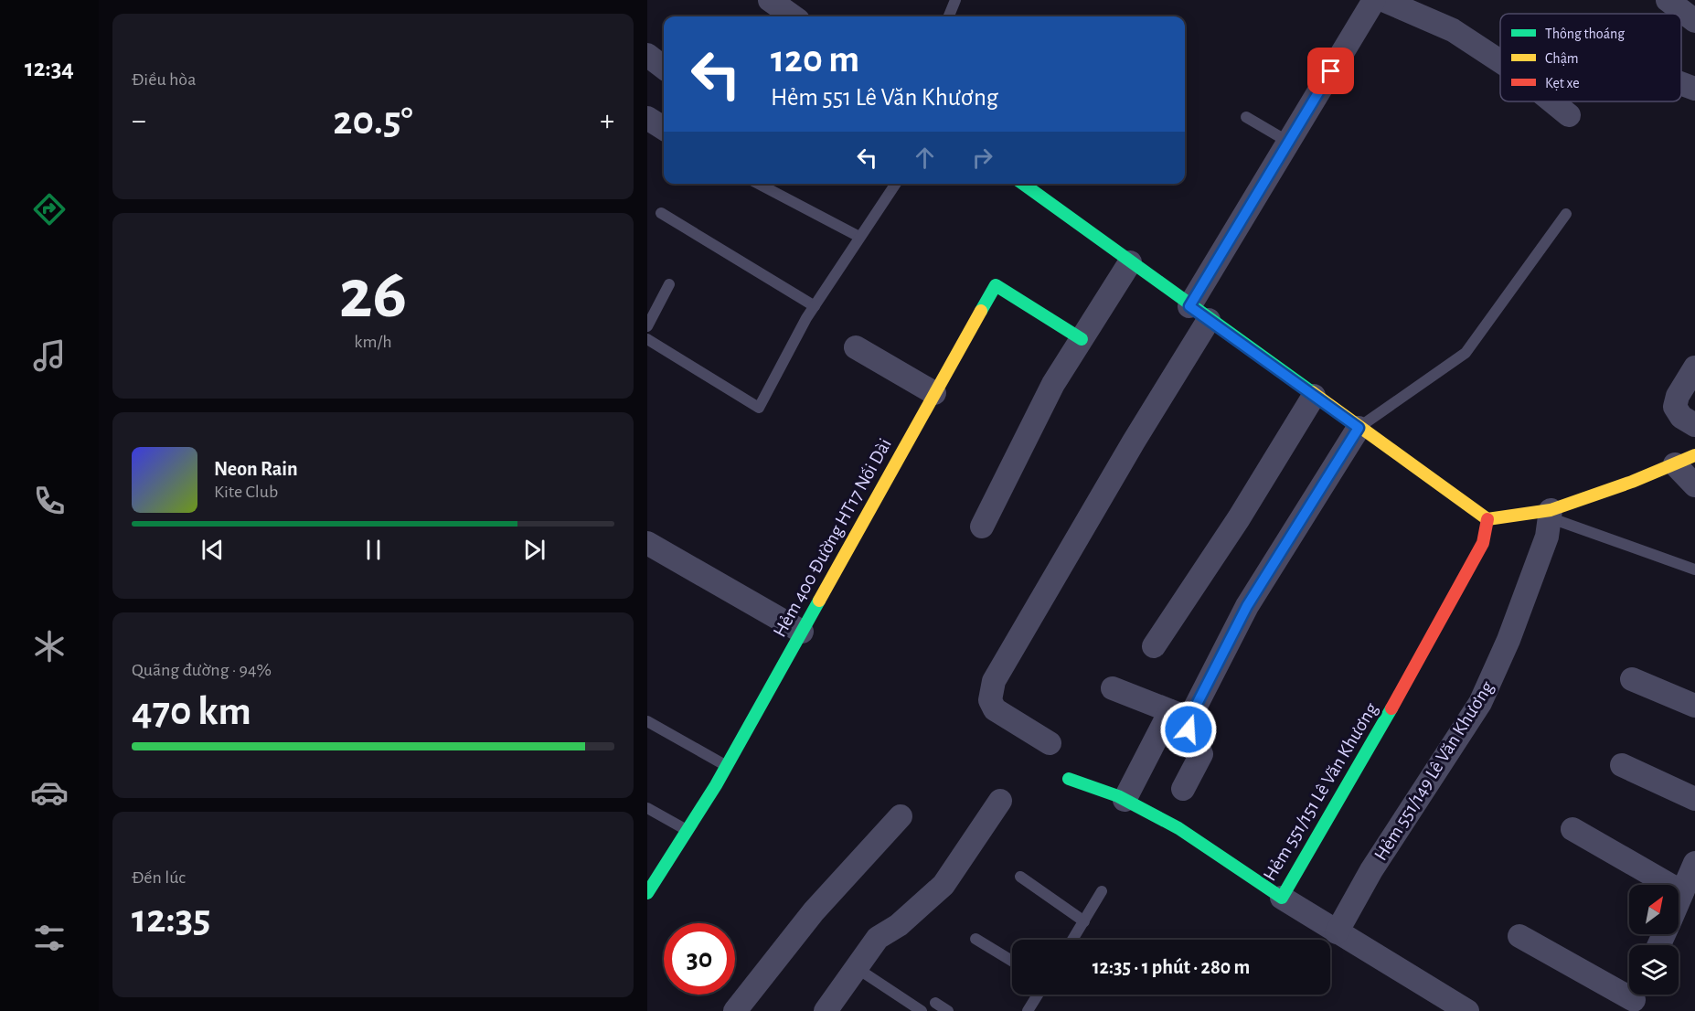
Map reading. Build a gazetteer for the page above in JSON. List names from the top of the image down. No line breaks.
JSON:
{"streets":{"street":["Hẻm 400 Đường HT17 Nối Dài","Hẻm 551/149 Lê Văn Khương","Hẻm 551/151 Lê Văn Khương"]},"legend":["Thông thoáng","Chậm","Kẹt xe"],"north":"top right","page":{"tabs":"12:34","tile":["Điều hòa",["26","km/h"],["Quãng đường · 94%","470 km"],["Đến lúc","12:35"]],"turn":["120 m","Hẻm 551 Lê Văn Khương"],"heat":["−","20.5°","+"],"song":["Neon Rain","Kite Club"],"limit":"30","trip":"12:35 · 1 phút · 280 m"}}
